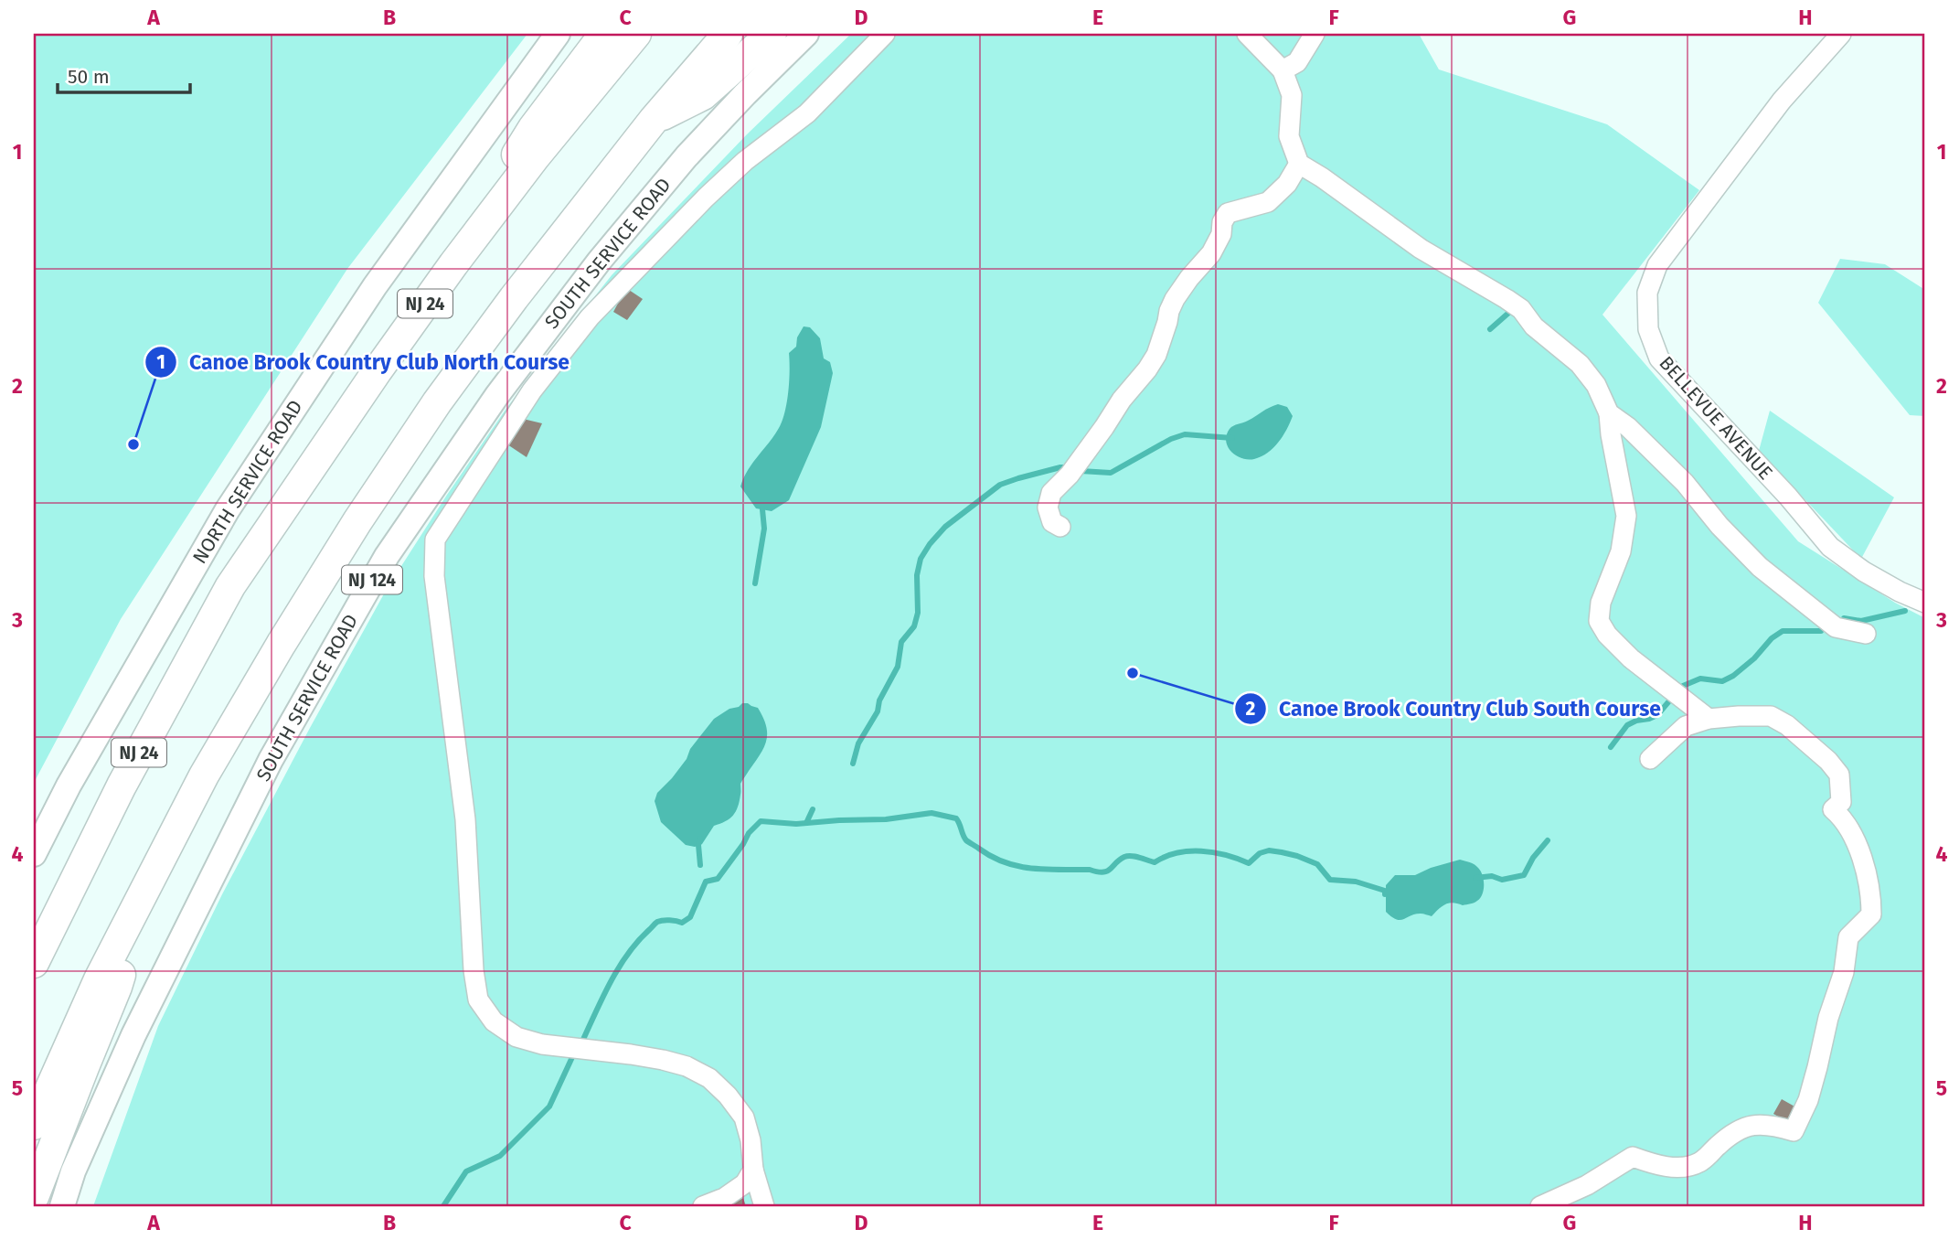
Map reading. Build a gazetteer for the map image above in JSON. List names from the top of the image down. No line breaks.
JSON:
{"streets":{"highway":["NJ 24"],"main road":["SOUTH SERVICE ROAD","NORTH SERVICE ROAD","NJ 124"],"street":["BELLEVUE AVENUE"]},"places":["Canoe Brook Country Club North Course","Canoe Brook Country Club South Course"],"scale_bar":"50 m","grid":{"columns":["A","B","C","D","E","F","G","H"],"rows":["1","2","3","4","5"]}}
